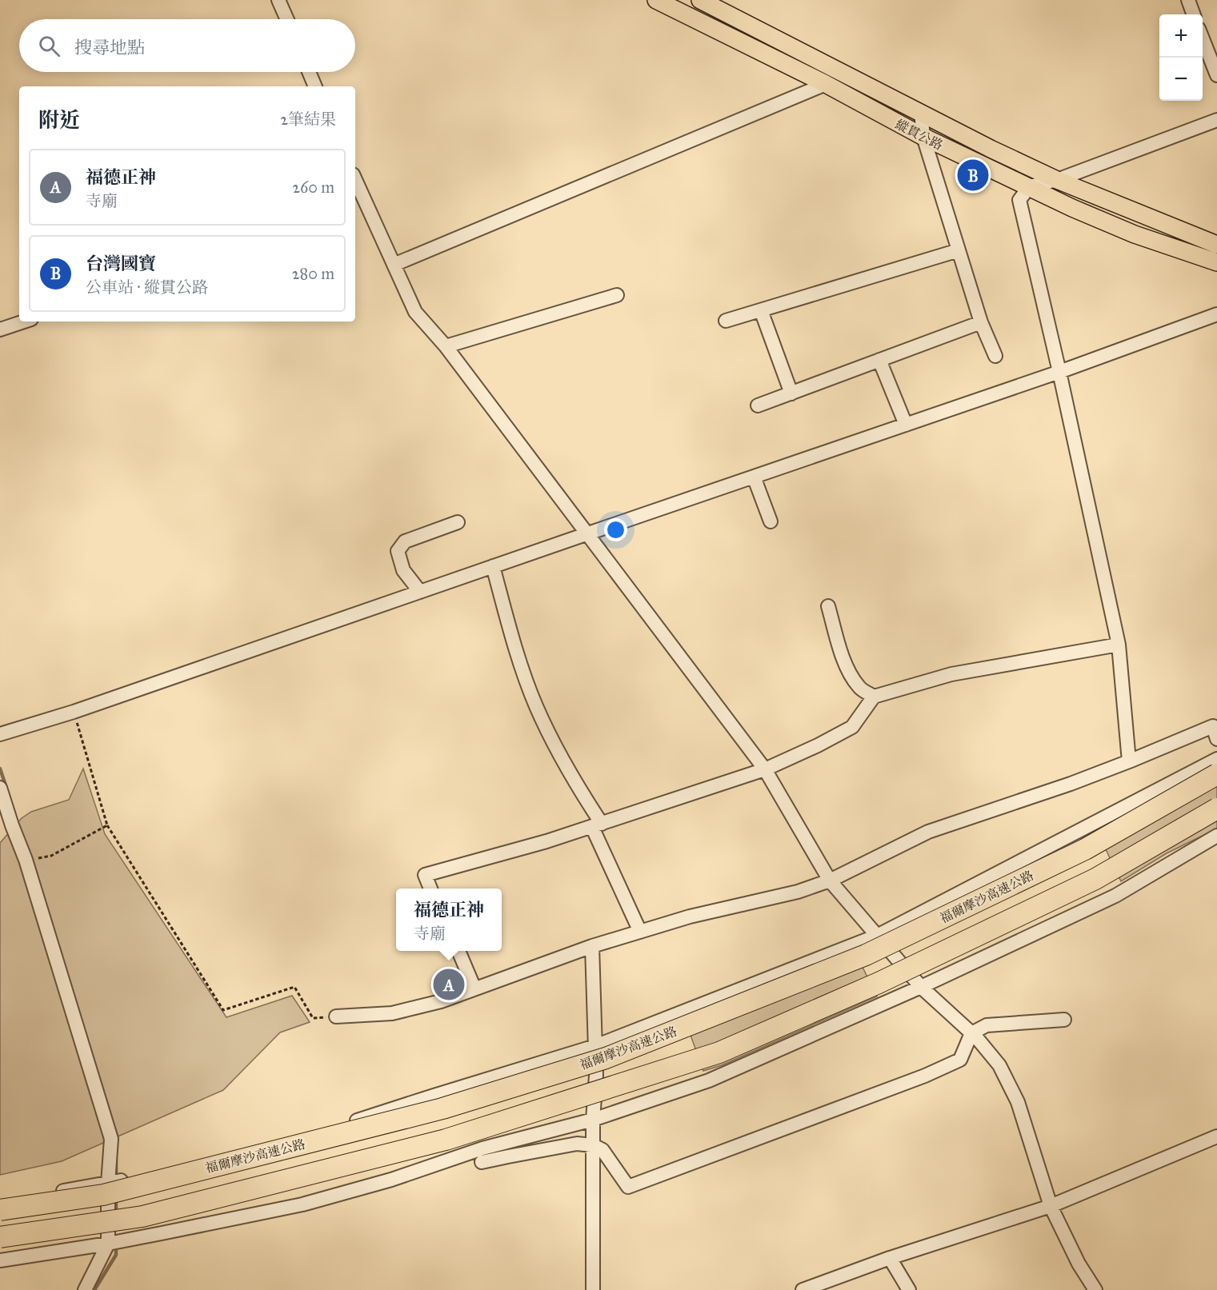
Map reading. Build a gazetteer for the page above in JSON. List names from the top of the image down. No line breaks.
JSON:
{"streets":{"highway":["福爾摩沙高速公路"],"main road":["縱貫公路"]},"page":{"map_buttons":["+","−"],"search":"搜尋地點","heading":["附近","2筆結果"],"list":[{"mark":"A","name":"福德正神","note":"寺廟","value":"260 m"},{"mark":"B","name":"台灣國寶","note":"公車站 · 縱貫公路","value":"280 m"}],"pins":["B","A"],"popup":["福德正神","寺廟"]}}
